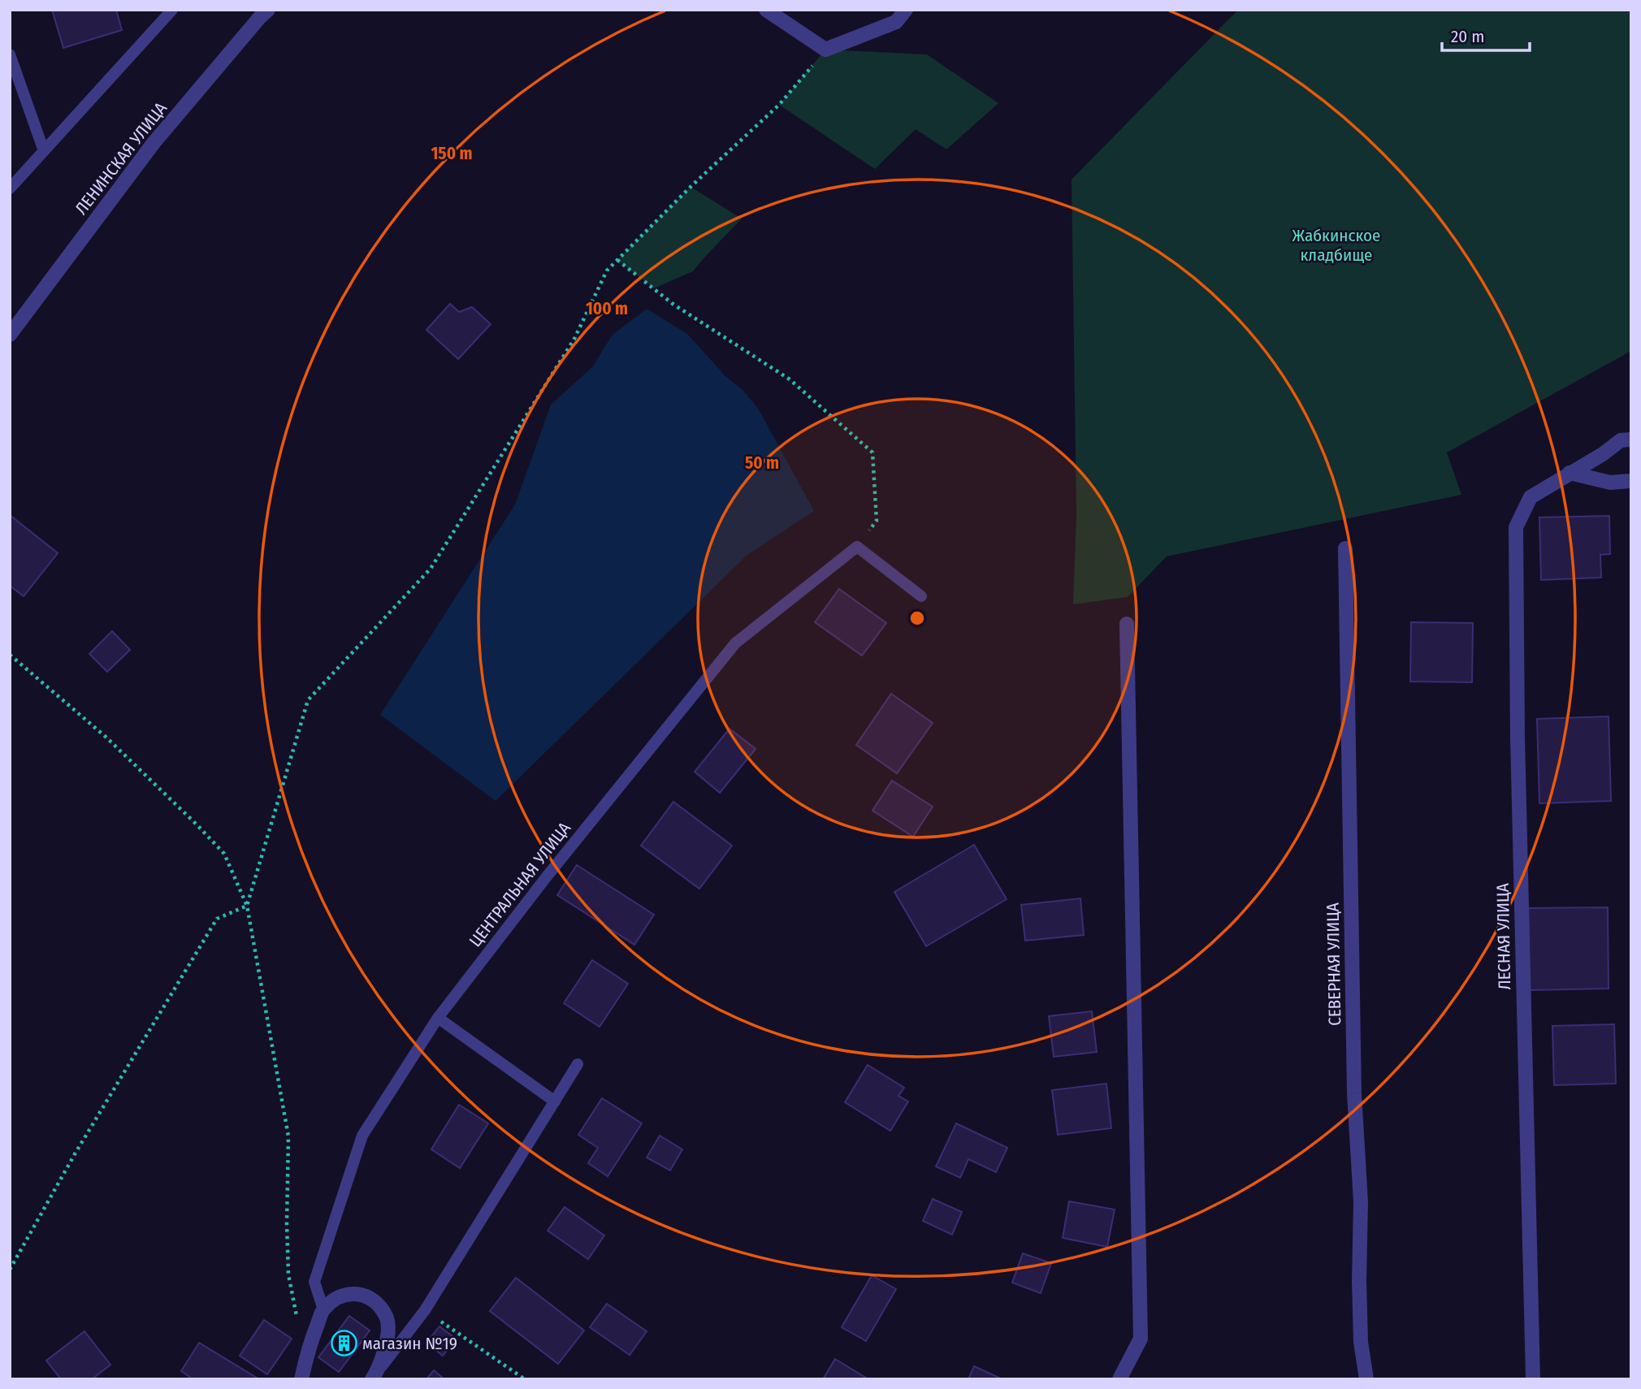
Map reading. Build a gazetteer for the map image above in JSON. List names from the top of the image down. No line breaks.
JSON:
{"streets":{"street":["ЛЕНИНСКАЯ УЛИЦА","ЛЕСНАЯ УЛИЦА","СЕВЕРНАЯ УЛИЦА"],"lane":["ЦЕНТРАЛЬНАЯ УЛИЦА"]},"parks":["Жабкинское кладбище"],"places":{"building":["магазин №19"]},"scale_bar":"20 m","rings":["150 m","100 m","50 m"]}
